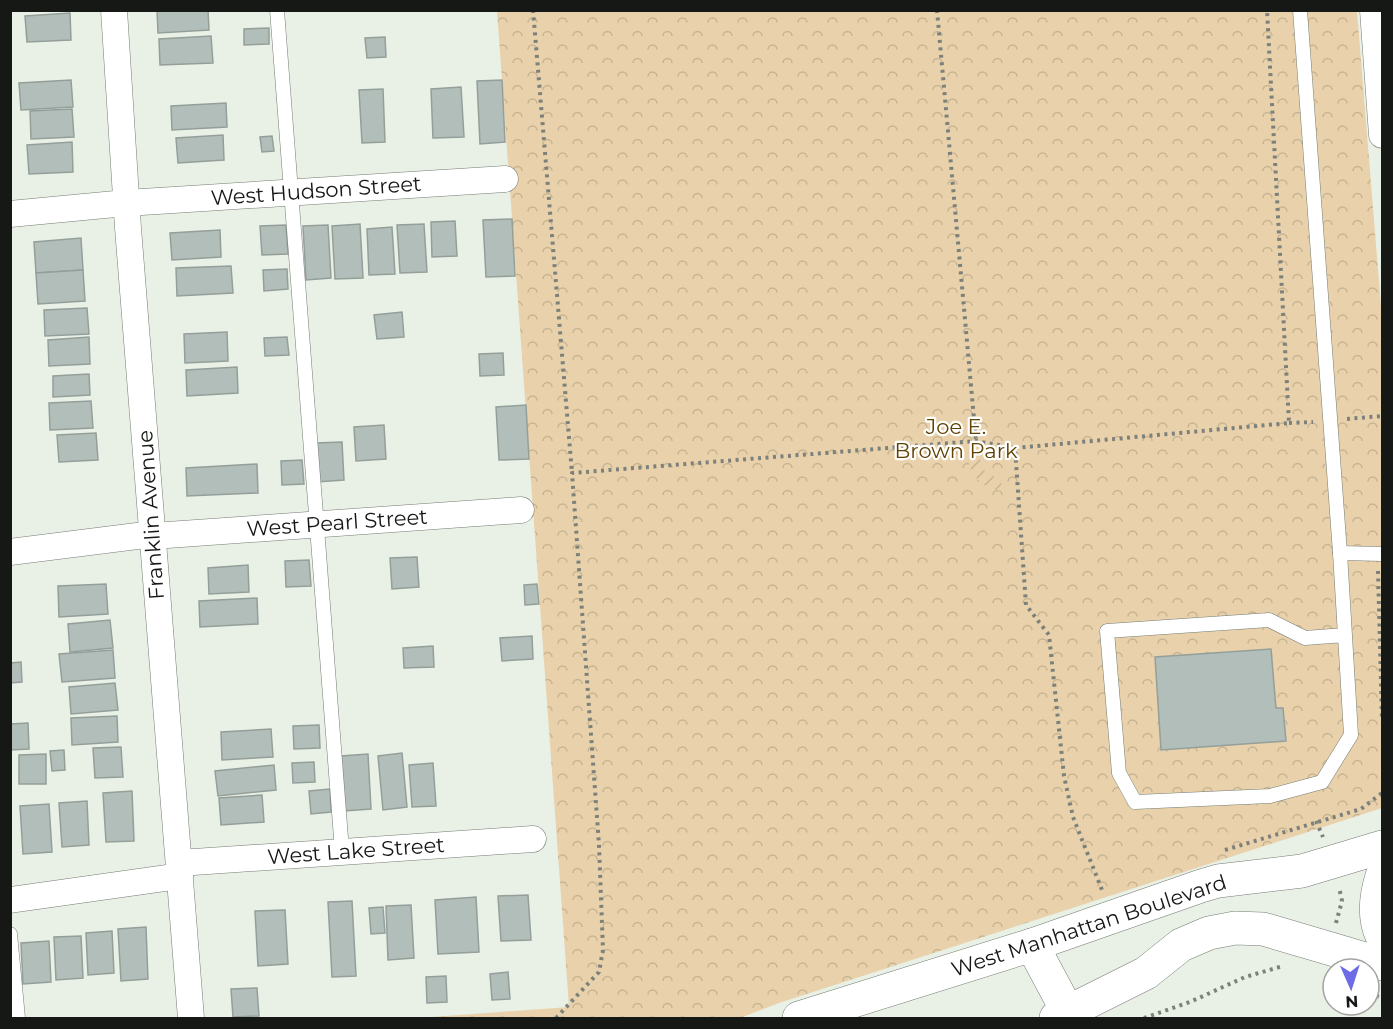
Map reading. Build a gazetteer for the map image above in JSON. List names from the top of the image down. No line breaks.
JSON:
{"streets":{"main road":["West Manhattan Boulevard"],"street":["West Hudson Street","Franklin Avenue","West Pearl Street","West Lake Street"]},"crossings":[["West Hudson Street","Franklin Avenue"],["Franklin Avenue","West Pearl Street"],["Franklin Avenue","West Lake Street"]],"parks":["Joe E. Brown Park"],"north":"bottom"}
